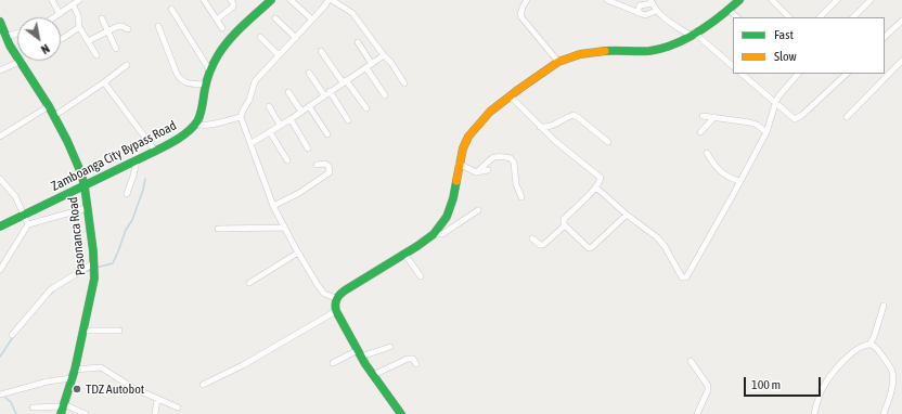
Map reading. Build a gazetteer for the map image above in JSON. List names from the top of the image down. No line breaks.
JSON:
{"streets":{"street":["Zamboanga City Bypass Road","Pasonanca Road"]},"crossings":[["Zamboanga City Bypass Road","Pasonanca Road"]],"places":["TDZ Autobot"],"legend":["Fast","Slow"],"scale_bar":"100 m","north":"bottom right"}
